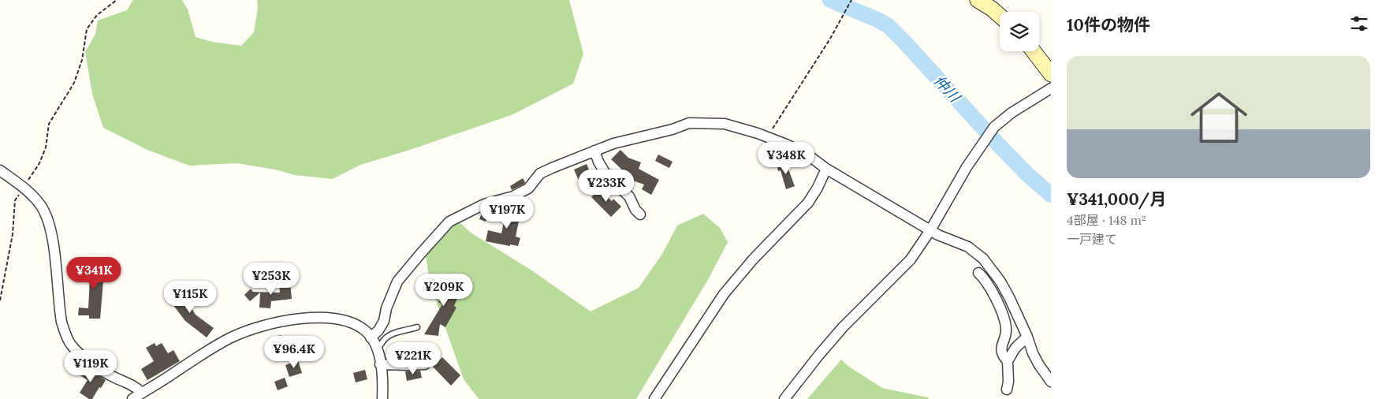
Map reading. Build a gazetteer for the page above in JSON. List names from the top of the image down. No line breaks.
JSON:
{"water":["仲川"],"page":{"heading":"10件の物件","list":[{"name":"¥341,000/月","note":"4部屋 · 148 m² · 一戸建て"}],"price":["¥348K","¥233K","¥197K","¥341K","¥253K","¥209K","¥115K","¥96.4K","¥221K","¥119K"]}}
